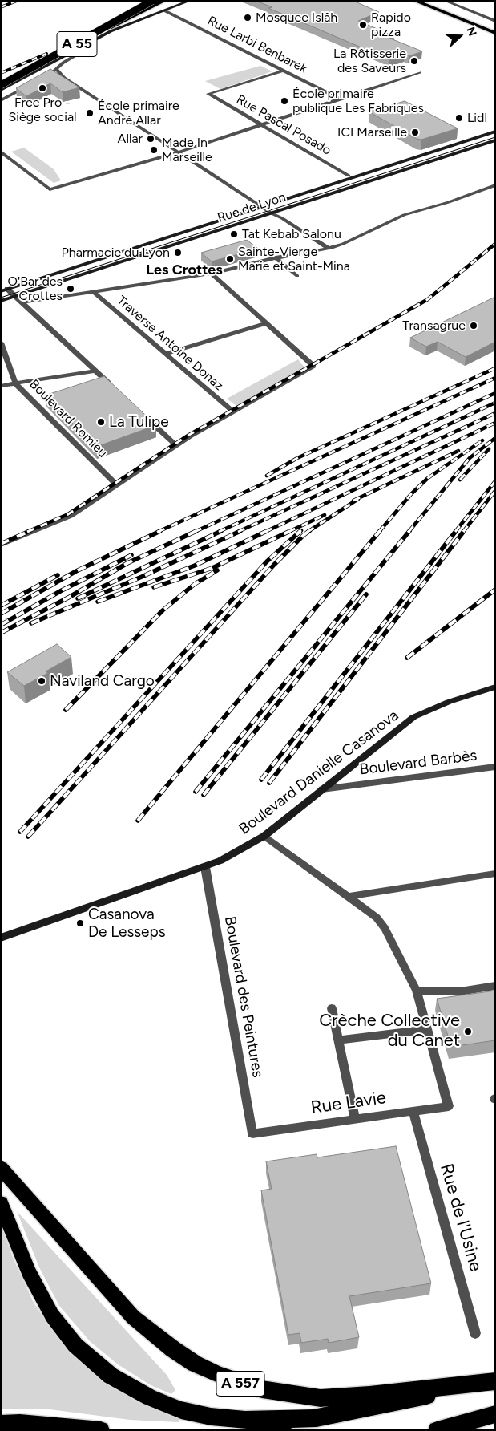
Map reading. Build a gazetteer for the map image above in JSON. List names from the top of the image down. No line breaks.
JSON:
{"streets":{"highway":["A 55","A 557"],"street":["Rue Larbi Benbarek","Rue Pascal Posado","Rue de Lyon","Traverse Antoine Donaz","Boulevard Romieu","Boulevard Barbès","Boulevard Danielle Casanova","Boulevard des Peintures","Rue Lavie","Rue de l'Usine"]},"crossings":[["Rue Larbi Benbarek","Rue Pascal Posado"],["Boulevard Barbès","Boulevard Danielle Casanova"],["Boulevard Danielle Casanova","Boulevard des Peintures"],["Boulevard des Peintures","Rue Lavie"],["Rue Lavie","Rue de l'Usine"]],"districts":["Les Crottes"],"places":["Mosquee Islâh","Rapido pizza","La Rôtisserie des Saveurs","Free Pro - Siège social","École primaire publique Les Fabriques","École primaire André Allar","Lidl","ICI Marseille","Allar","Made In Marseille","Tat Kebab Salonu","Pharmacie du Lyon","Sainte-Vierge Marie et Saint-Mina","O'Bar des Crottes","Transagrue","La Tulipe","Naviland Cargo","Casanova De Lesseps","Crèche Collective du Canet"],"north":"right"}
